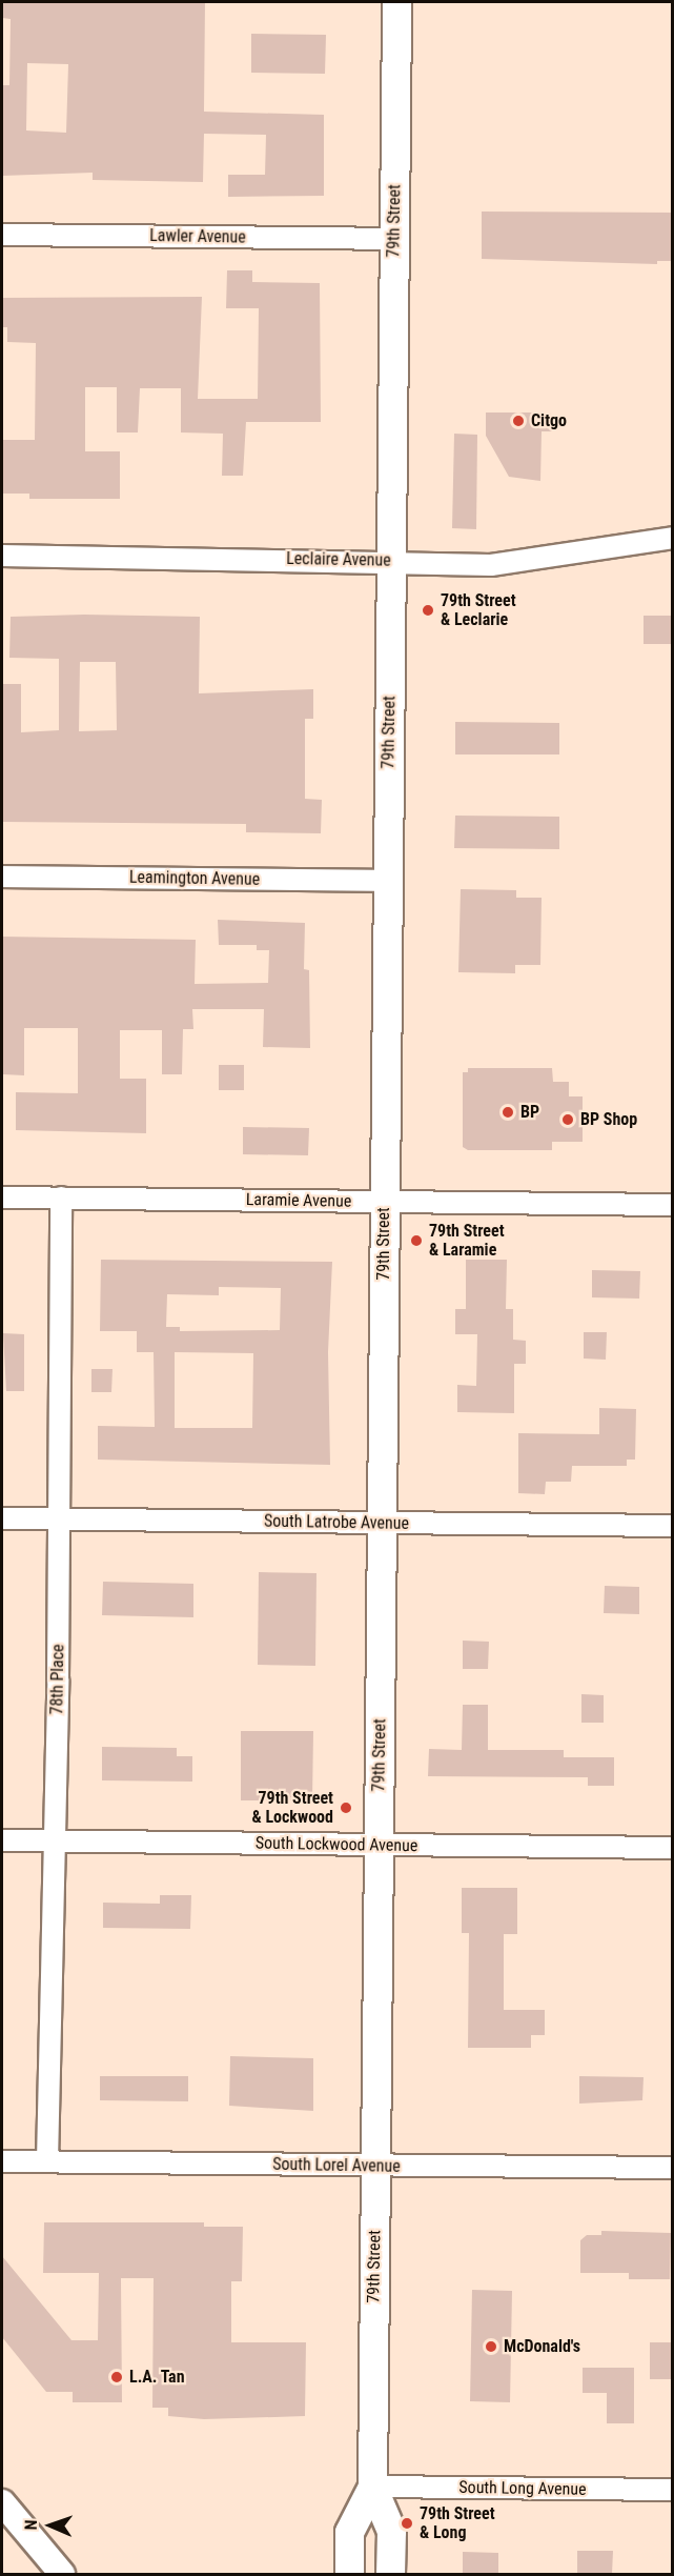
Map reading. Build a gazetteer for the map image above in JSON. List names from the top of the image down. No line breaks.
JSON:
{"streets":{"main road":["79th Street"],"street":["Lawler Avenue","Leclaire Avenue","Leamington Avenue","Laramie Avenue","South Latrobe Avenue","78th Place","South Lockwood Avenue","South Lorel Avenue","South Long Avenue"]},"crossings":[["79th Street","Lawler Avenue"],["79th Street","Leclaire Avenue"],["79th Street","Leamington Avenue"],["79th Street","Laramie Avenue"],["79th Street","South Latrobe Avenue"],["79th Street","South Lockwood Avenue"],["79th Street","South Lorel Avenue"],["79th Street","South Long Avenue"],["Laramie Avenue","78th Place"],["South Latrobe Avenue","78th Place"],["78th Place","South Lockwood Avenue"],["78th Place","South Lorel Avenue"]],"places":["Citgo","79th Street & Leclarie","BP","BP Shop","79th Street & Laramie","79th Street & Lockwood","McDonald's","L.A. Tan","79th Street & Long"],"north":"left"}
